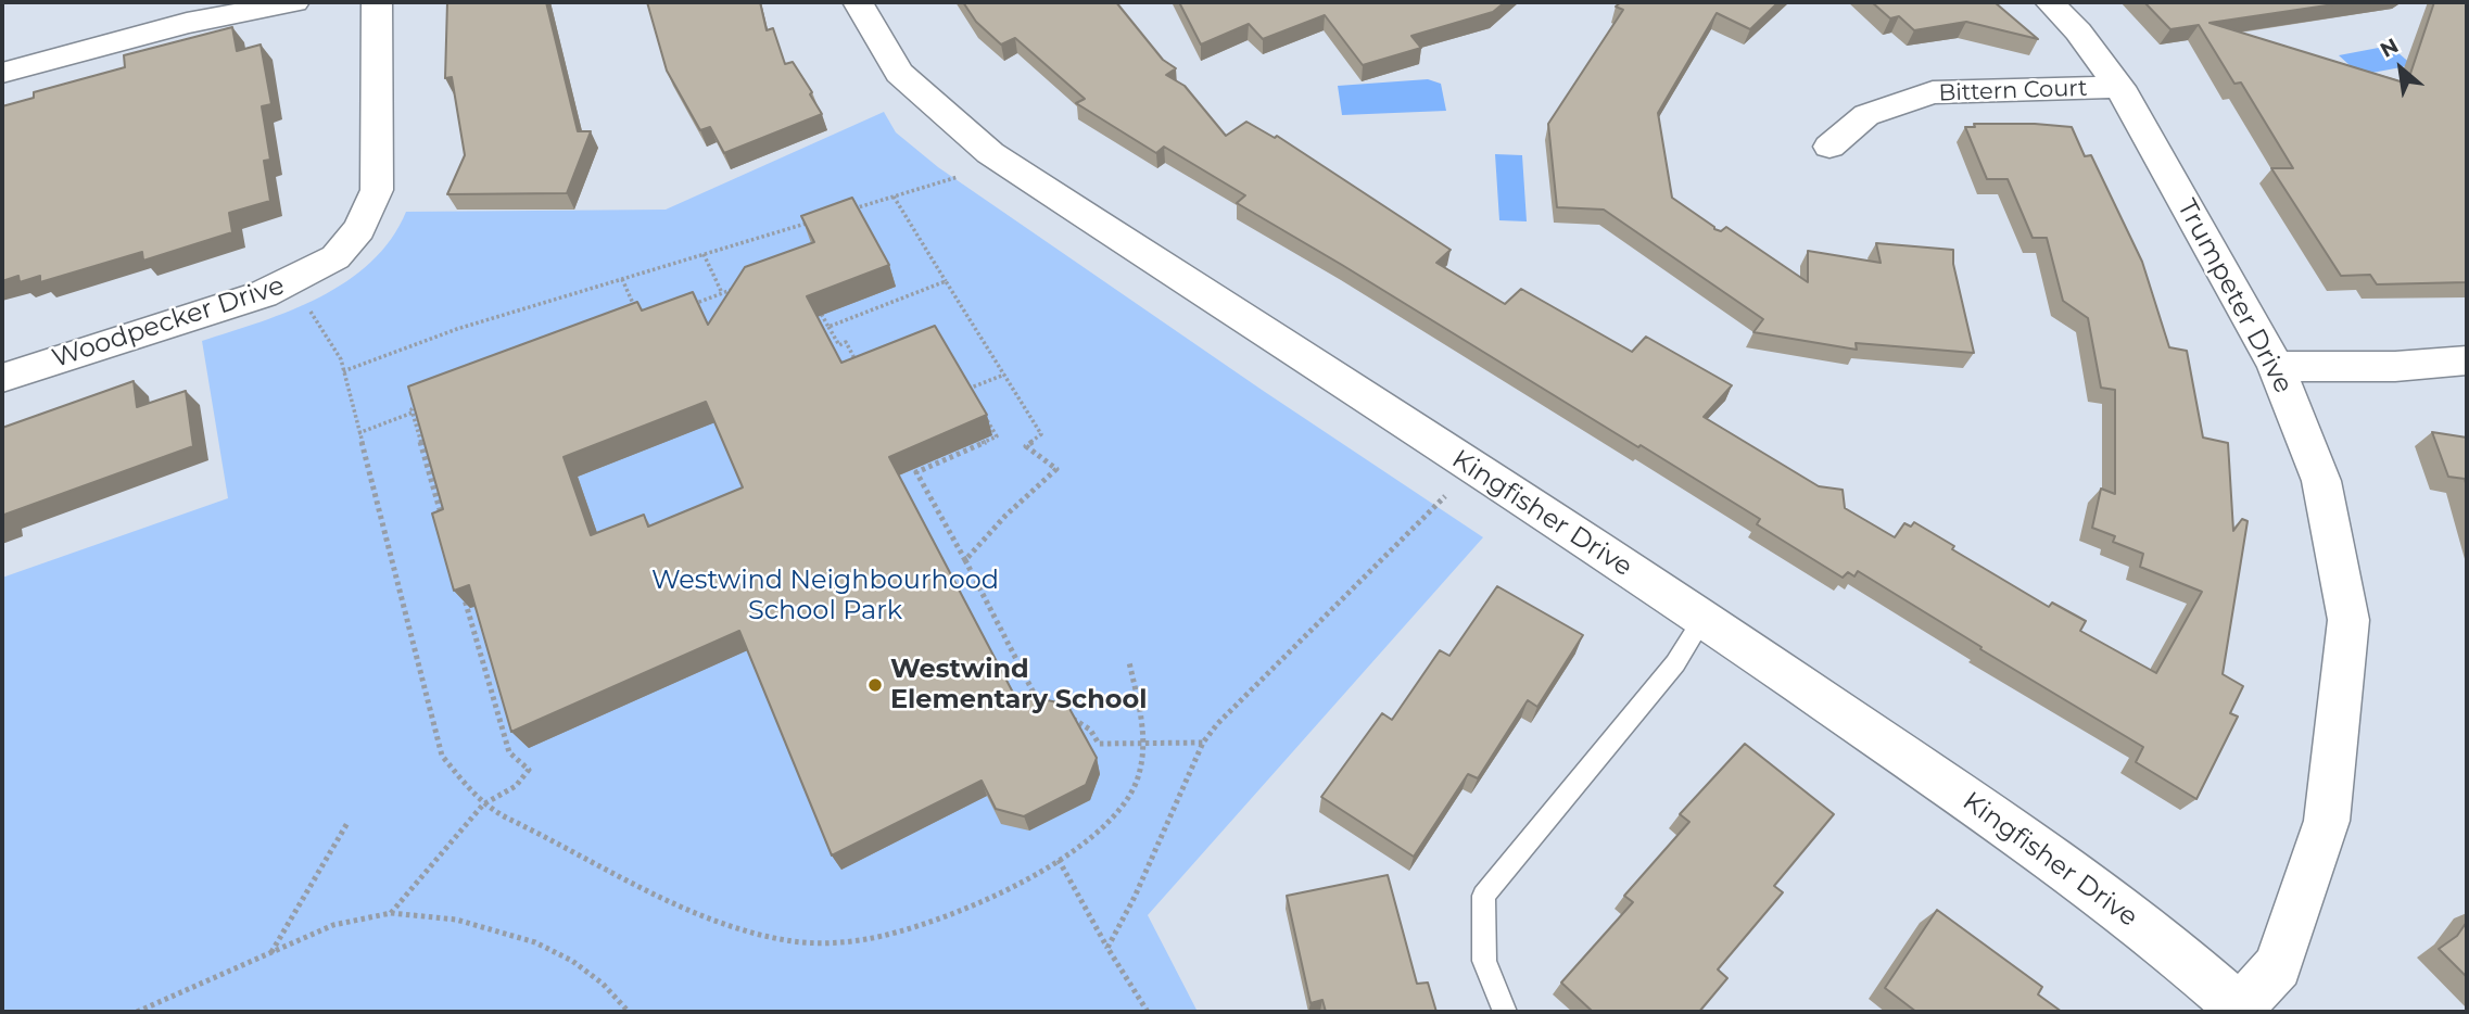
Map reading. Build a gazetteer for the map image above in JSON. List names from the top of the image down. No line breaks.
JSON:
{"streets":{"street":["Bittern Court","Trumpeter Drive","Woodpecker Drive","Kingfisher Drive"]},"crossings":[["Bittern Court","Trumpeter Drive"],["Trumpeter Drive","Kingfisher Drive"]],"parks":["Westwind Neighbourhood School Park"],"places":["Westwind Elementary School"],"north":"top left"}
